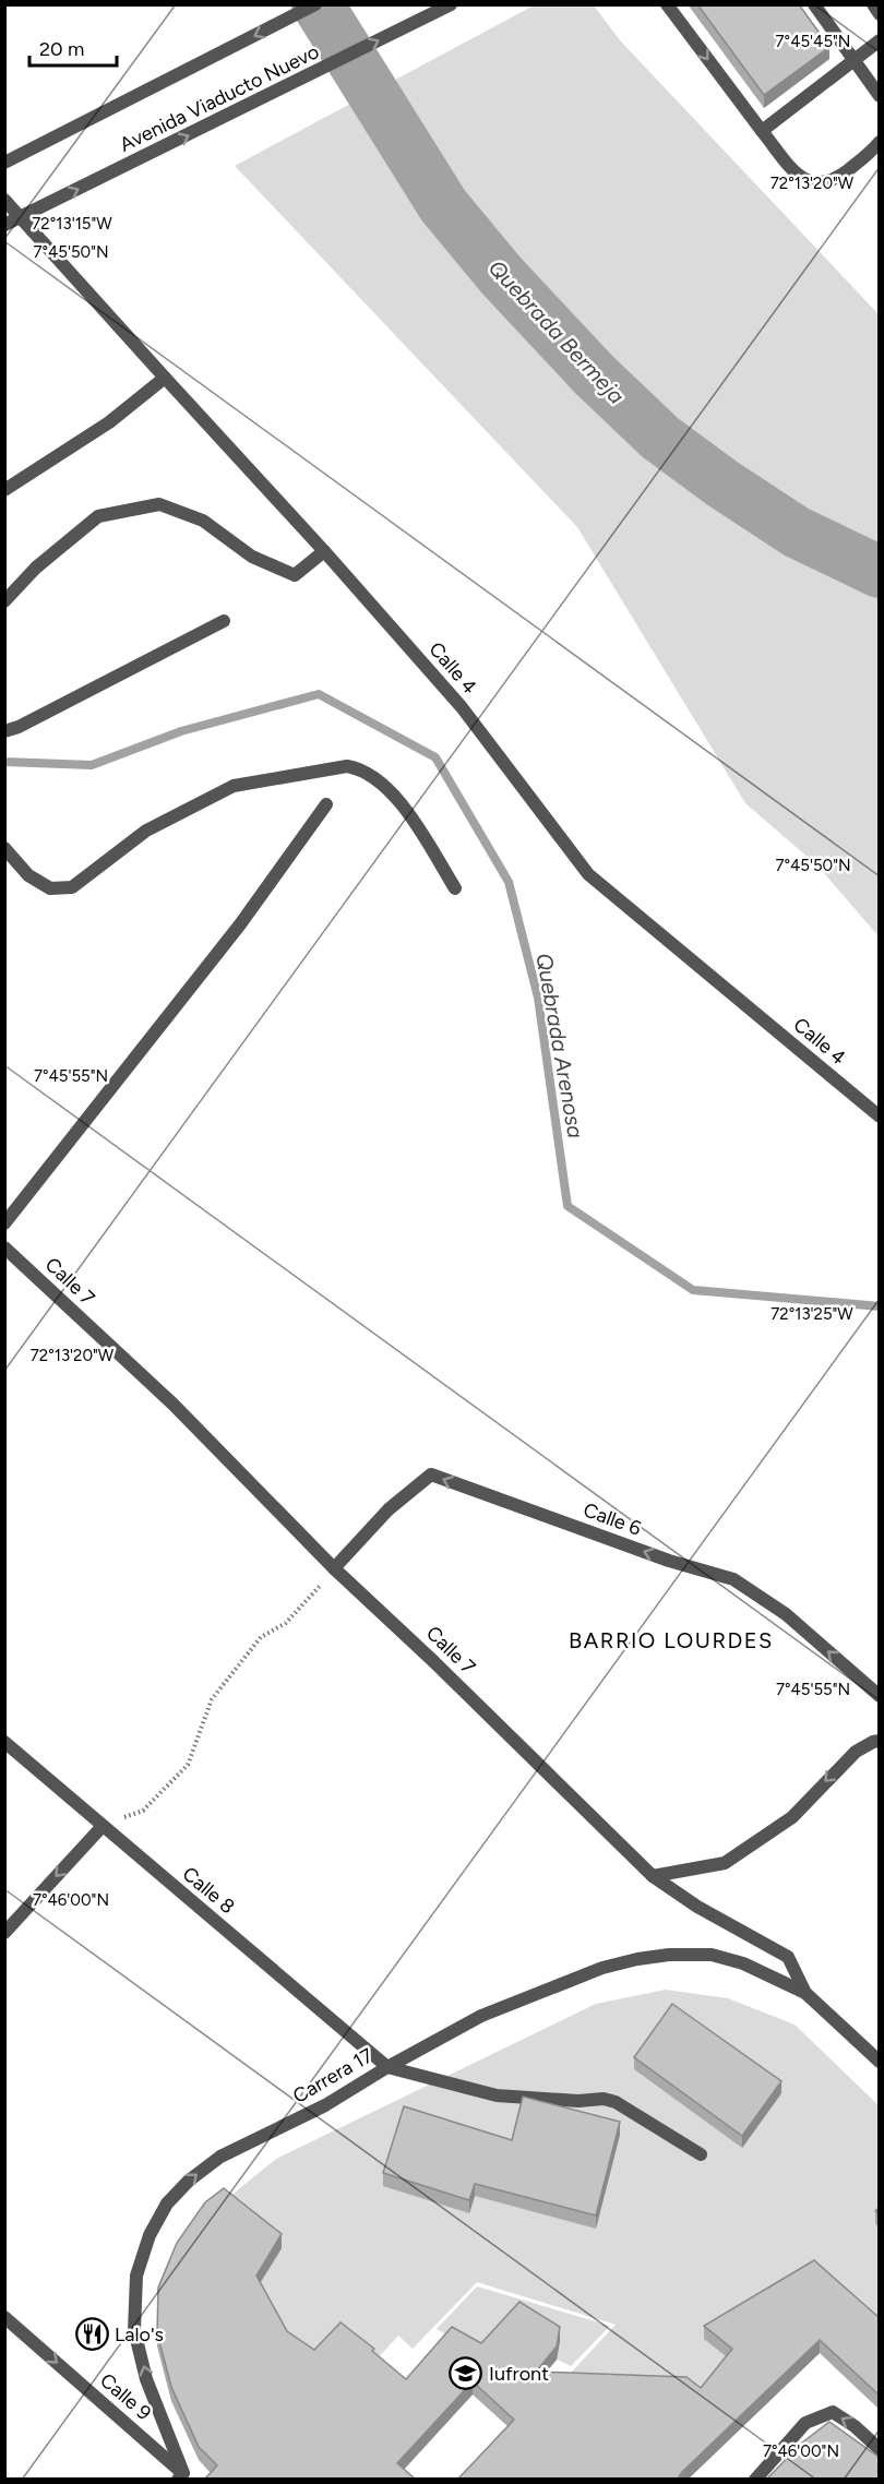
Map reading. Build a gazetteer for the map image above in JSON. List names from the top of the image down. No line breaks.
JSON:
{"streets":{"street":["Avenida Viaducto Nuevo","Calle 4","Calle 7","Calle 6","Calle 8","Carrera 17","Calle 9"]},"crossings":[["Avenida Viaducto Nuevo","Calle 4"],["Calle 7","Calle 6"],["Calle 7","Carrera 17"],["Calle 8","Carrera 17"],["Carrera 17","Calle 9"]],"one_way":["Calle 6","Carrera 17","Calle 9"],"districts":["BARRIO LOURDES"],"water":["Quebrada Bermeja","Quebrada Arenosa"],"places":{"restaurant":["Lalo's"],"school or university":["Iufront"]},"scale_bar":"20 m","coordinates":["7°45'45\"N","72°13'20\"W","72°13'15\"W","7°45'50\"N","7°45'55\"N","72°13'25\"W","7°46'00\"N"]}
